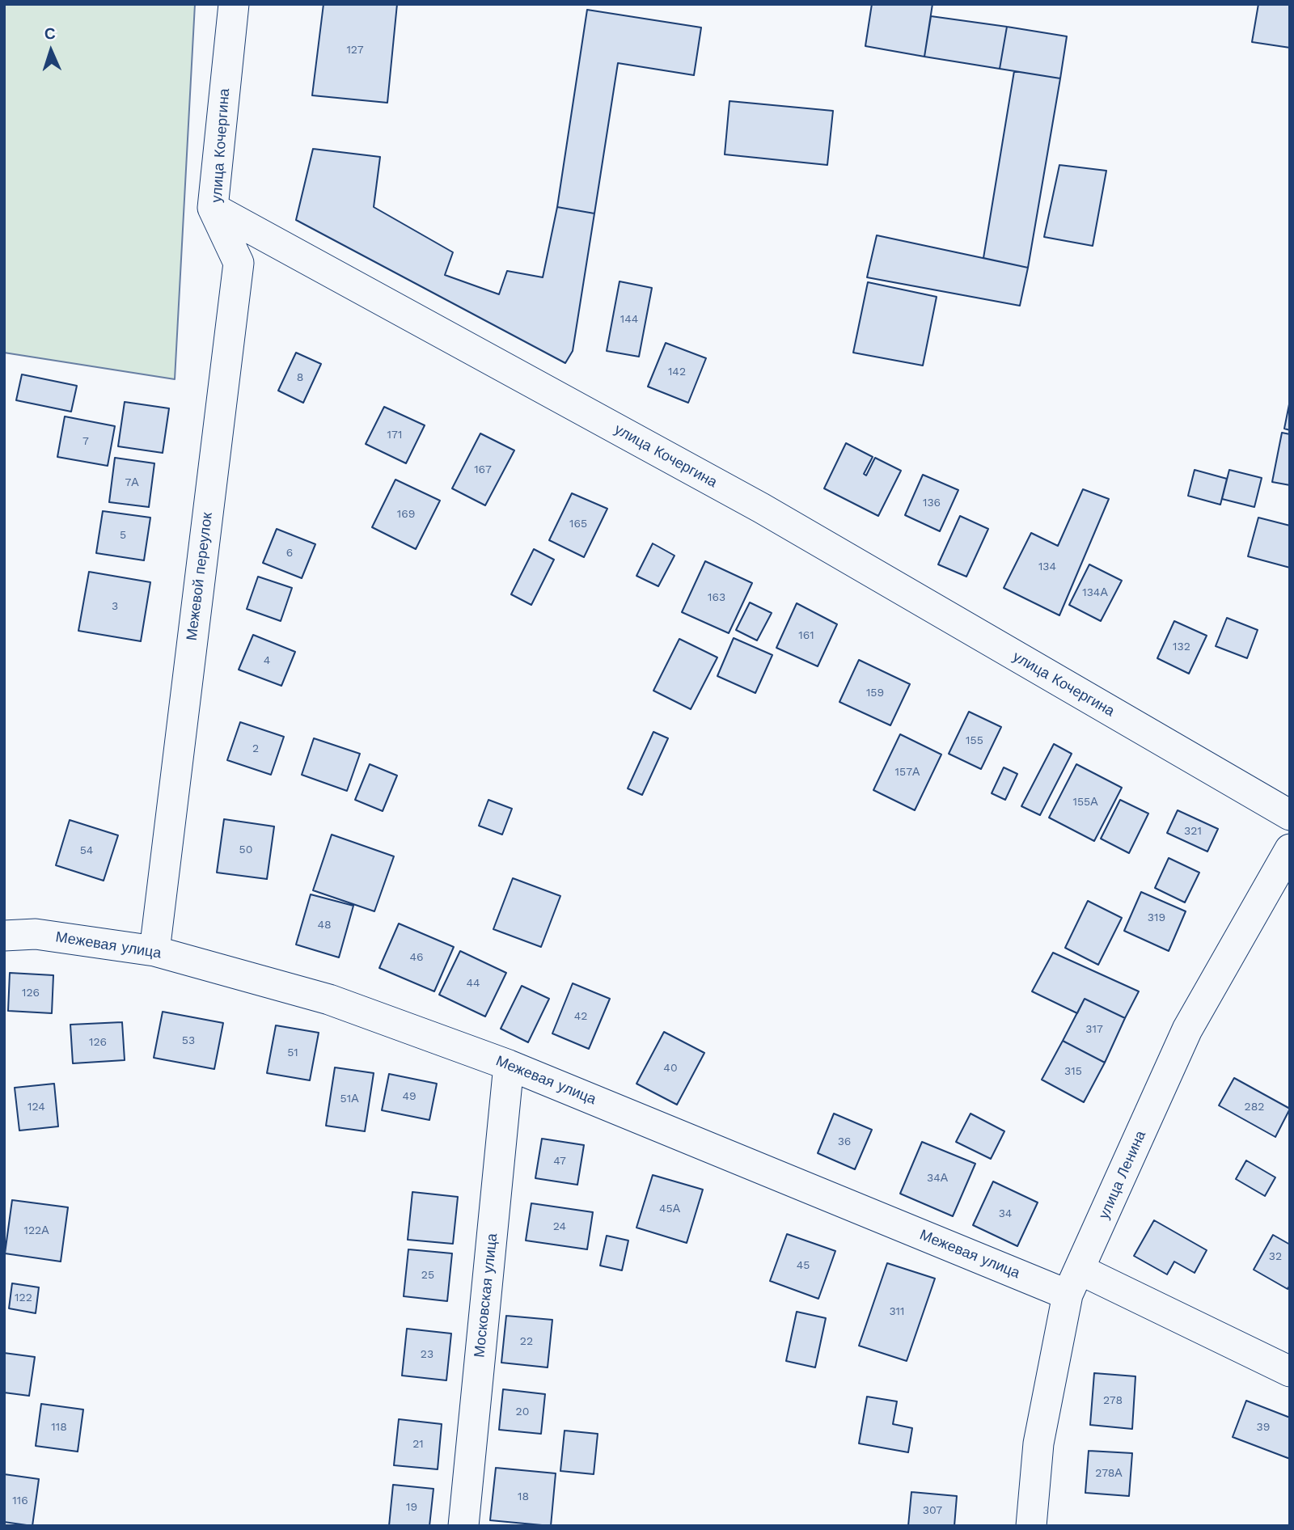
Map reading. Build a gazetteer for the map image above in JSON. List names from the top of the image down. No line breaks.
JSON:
{"streets":{"street":["улица Кочергина","Межевой переулок","Межевая улица","улица Ленина","Московская улица"]},"crossings":[["улица Кочергина","Межевой переулок"],["Межевой переулок","Межевая улица"],["Межевая улица","улица Ленина"],["Межевая улица","Московская улица"]],"house_numbers":["127","144","142","8","171","7","167","7А","136","169","165","5","6","134","134А","163","3","161","132","4","159","155","2","157А","155А","321","50","54","319","48","46","44","126","42","317","53","126","51","40","315","49","51А","124","282","36","47","34А","45А","34","24","122А","32","45","25","122","311","22","23","278","20","118","39","21","278А","18","116","19","307"],"north":"top"}
